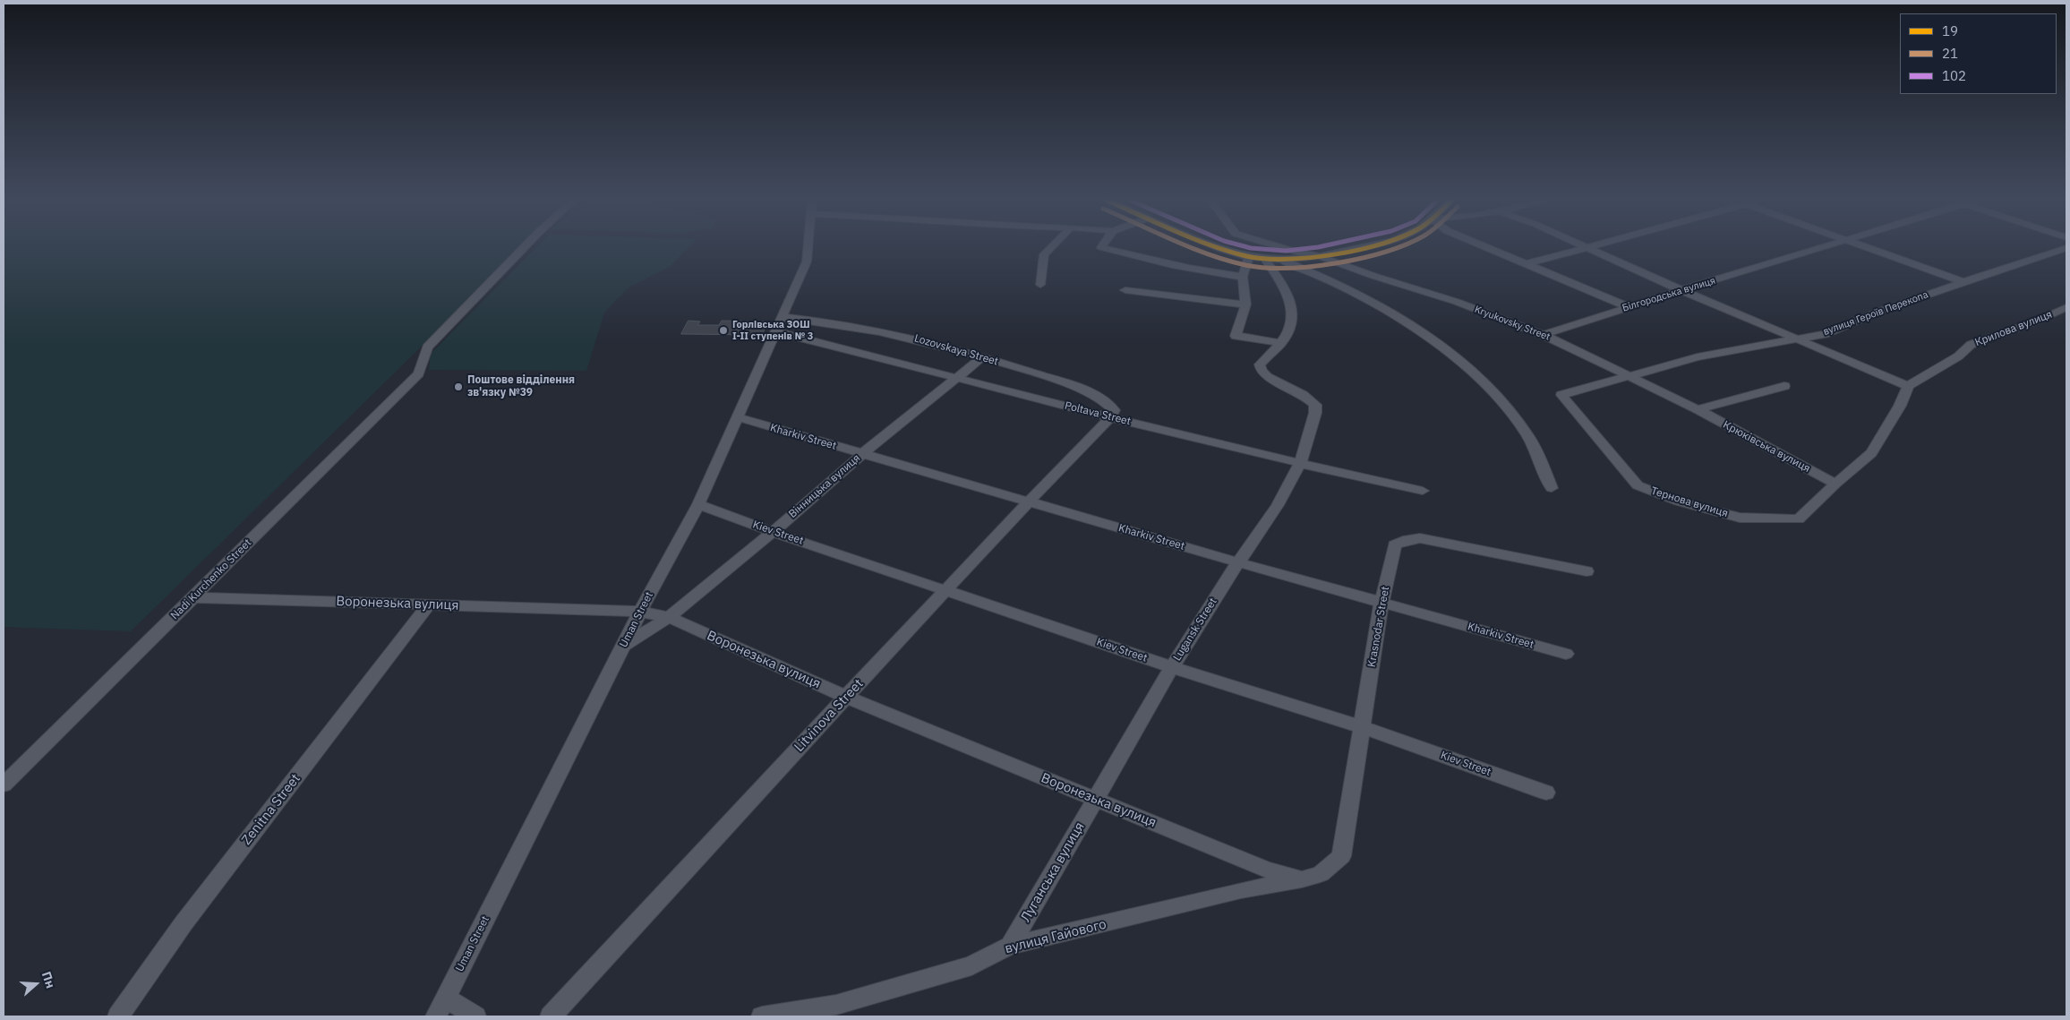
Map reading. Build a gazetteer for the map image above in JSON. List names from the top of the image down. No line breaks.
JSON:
{"streets":{"street":["Білгородська вулиця","вулиця Героїв Перекопа","Kryukovsky Street","Крилова вулиця","Lozovskaya Street","Poltava Street","Kharkiv Street","Крюківська вулиця","Вінницька вулиця","Тернова вулиця","Kiev Street","Nadi Kurchenko Street","Воронезька вулиця","Uman Street","Krasnodar Street","Lugansk Street","Litvinova Street","Zenitna Street","Луганська вулиця","вулиця Гайового"]},"crossings":[["Білгородська вулиця","Kryukovsky Street"],["вулиця Героїв Перекопа","Kryukovsky Street"],["вулиця Героїв Перекопа","Тернова вулиця"],["Kryukovsky Street","Крюківська вулиця"],["Kryukovsky Street","Тернова вулиця"],["Lozovskaya Street","Poltava Street"],["Lozovskaya Street","Вінницька вулиця"],["Lozovskaya Street","Uman Street"],["Lozovskaya Street","Litvinova Street"],["Poltava Street","Вінницька вулиця"],["Poltava Street","Uman Street"],["Poltava Street","Lugansk Street"],["Poltava Street","Litvinova Street"],["Kharkiv Street","Вінницька вулиця"],["Kharkiv Street","Uman Street"],["Kharkiv Street","Krasnodar Street"],["Kharkiv Street","Lugansk Street"],["Kharkiv Street","Litvinova Street"],["Крюківська вулиця","Тернова вулиця"],["Вінницька вулиця","Kiev Street"],["Вінницька вулиця","Воронезька вулиця"],["Вінницька вулиця","Uman Street"],["Kiev Street","Uman Street"],["Kiev Street","Krasnodar Street"],["Kiev Street","Lugansk Street"],["Kiev Street","Litvinova Street"],["Nadi Kurchenko Street","Воронезька вулиця"],["Воронезька вулиця","Uman Street"],["Воронезька вулиця","Krasnodar Street"],["Воронезька вулиця","Lugansk Street"],["Воронезька вулиця","Litvinova Street"],["Воронезька вулиця","Zenitna Street"],["Воронезька вулиця","Луганська вулиця"],["Воронезька вулиця","вулиця Гайового"],["Krasnodar Street","вулиця Гайового"],["Lugansk Street","Луганська вулиця"],["Луганська вулиця","вулиця Гайового"]],"places":["Горлівська ЗОШ І-ІІ ступенів № 3","Поштове відділення зв'язку №39"],"lines":["transit line 19","transit line 21","transit line 102"],"legend":["19","21","102"],"north":"right"}
